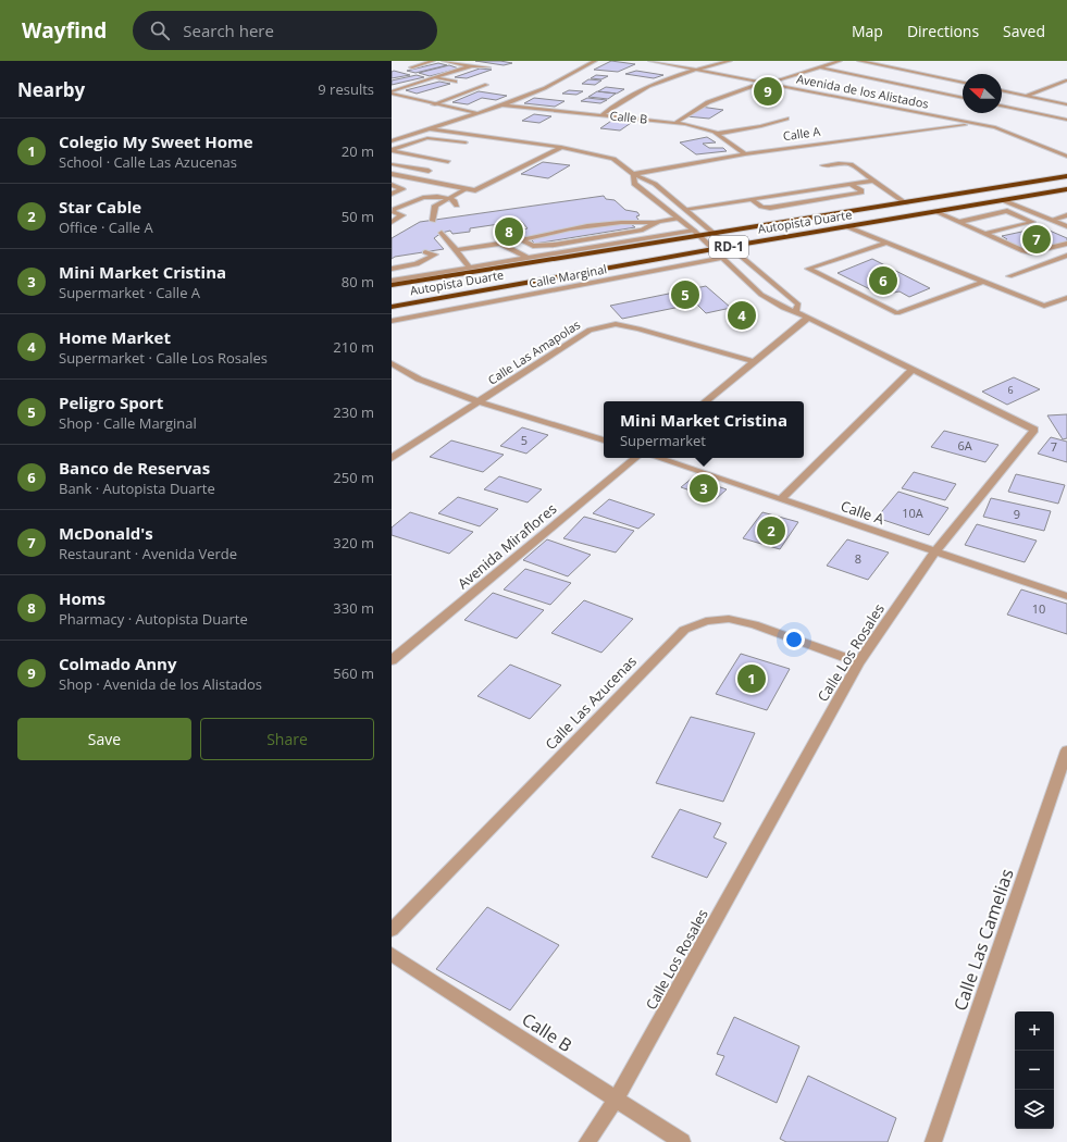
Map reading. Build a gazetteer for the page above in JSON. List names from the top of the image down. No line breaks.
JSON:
{"streets":{"highway":["Autopista Duarte","RD-1"],"street":["Avenida de los Alistados","Calle B","Calle A","Calle Marginal","Calle Las Amapolas","Avenida Miraflores","Calle Los Rosales","Calle Las Azucenas","Calle Las Camelias"]},"crossings":[["Avenida de los Alistados","Calle A"],["Calle B","Calle A"],["Calle B","Calle Los Rosales"],["Calle A","Calle Los Rosales"],["Autopista Duarte","Calle Los Rosales"],["Calle Marginal","Calle Los Rosales"],["Calle Los Rosales","Calle Las Azucenas"]],"house_numbers":["6","5","6A","7","10A","9","8","10"],"north":"left","page":{"header":"Wayfind","search":"Search here","nav":["Map","Directions","Saved"],"heading":["Nearby","9 results"],"pins":["9","8","7","6","5","4","3","2","1"],"list":[{"mark":"1","name":"Colegio My Sweet Home","note":"School · Calle Las Azucenas","value":"20 m"},{"mark":"2","name":"Star Cable","note":"Office · Calle A","value":"50 m"},{"mark":"3","name":"Mini Market Cristina","note":"Supermarket · Calle A","value":"80 m"},{"mark":"4","name":"Home Market","note":"Supermarket · Calle Los Rosales","value":"210 m"},{"mark":"5","name":"Peligro Sport","note":"Shop · Calle Marginal","value":"230 m"},{"mark":"6","name":"Banco de Reservas","note":"Bank · Autopista Duarte","value":"250 m"},{"mark":"7","name":"McDonald's","note":"Restaurant · Avenida Verde","value":"320 m"},{"mark":"8","name":"Homs","note":"Pharmacy · Autopista Duarte","value":"330 m"},{"mark":"9","name":"Colmado Anny","note":"Shop · Avenida de los Alistados","value":"560 m"}],"popup":["Mini Market Cristina","Supermarket"],"buttons":["Save","Share"],"map_buttons":["+","−"]}}
